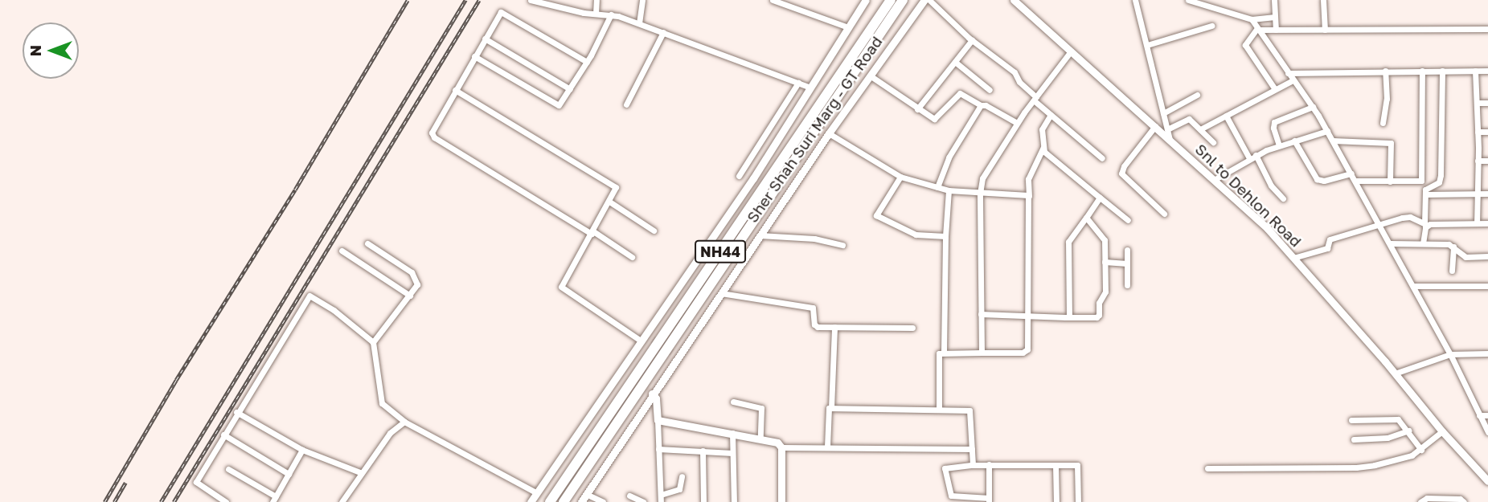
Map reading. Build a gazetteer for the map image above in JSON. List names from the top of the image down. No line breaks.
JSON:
{"streets":{"highway":["Sher Shah Suri Marg - GT Road","NH44"],"street":["Snl to Dehlon Road"]},"north":"left"}
